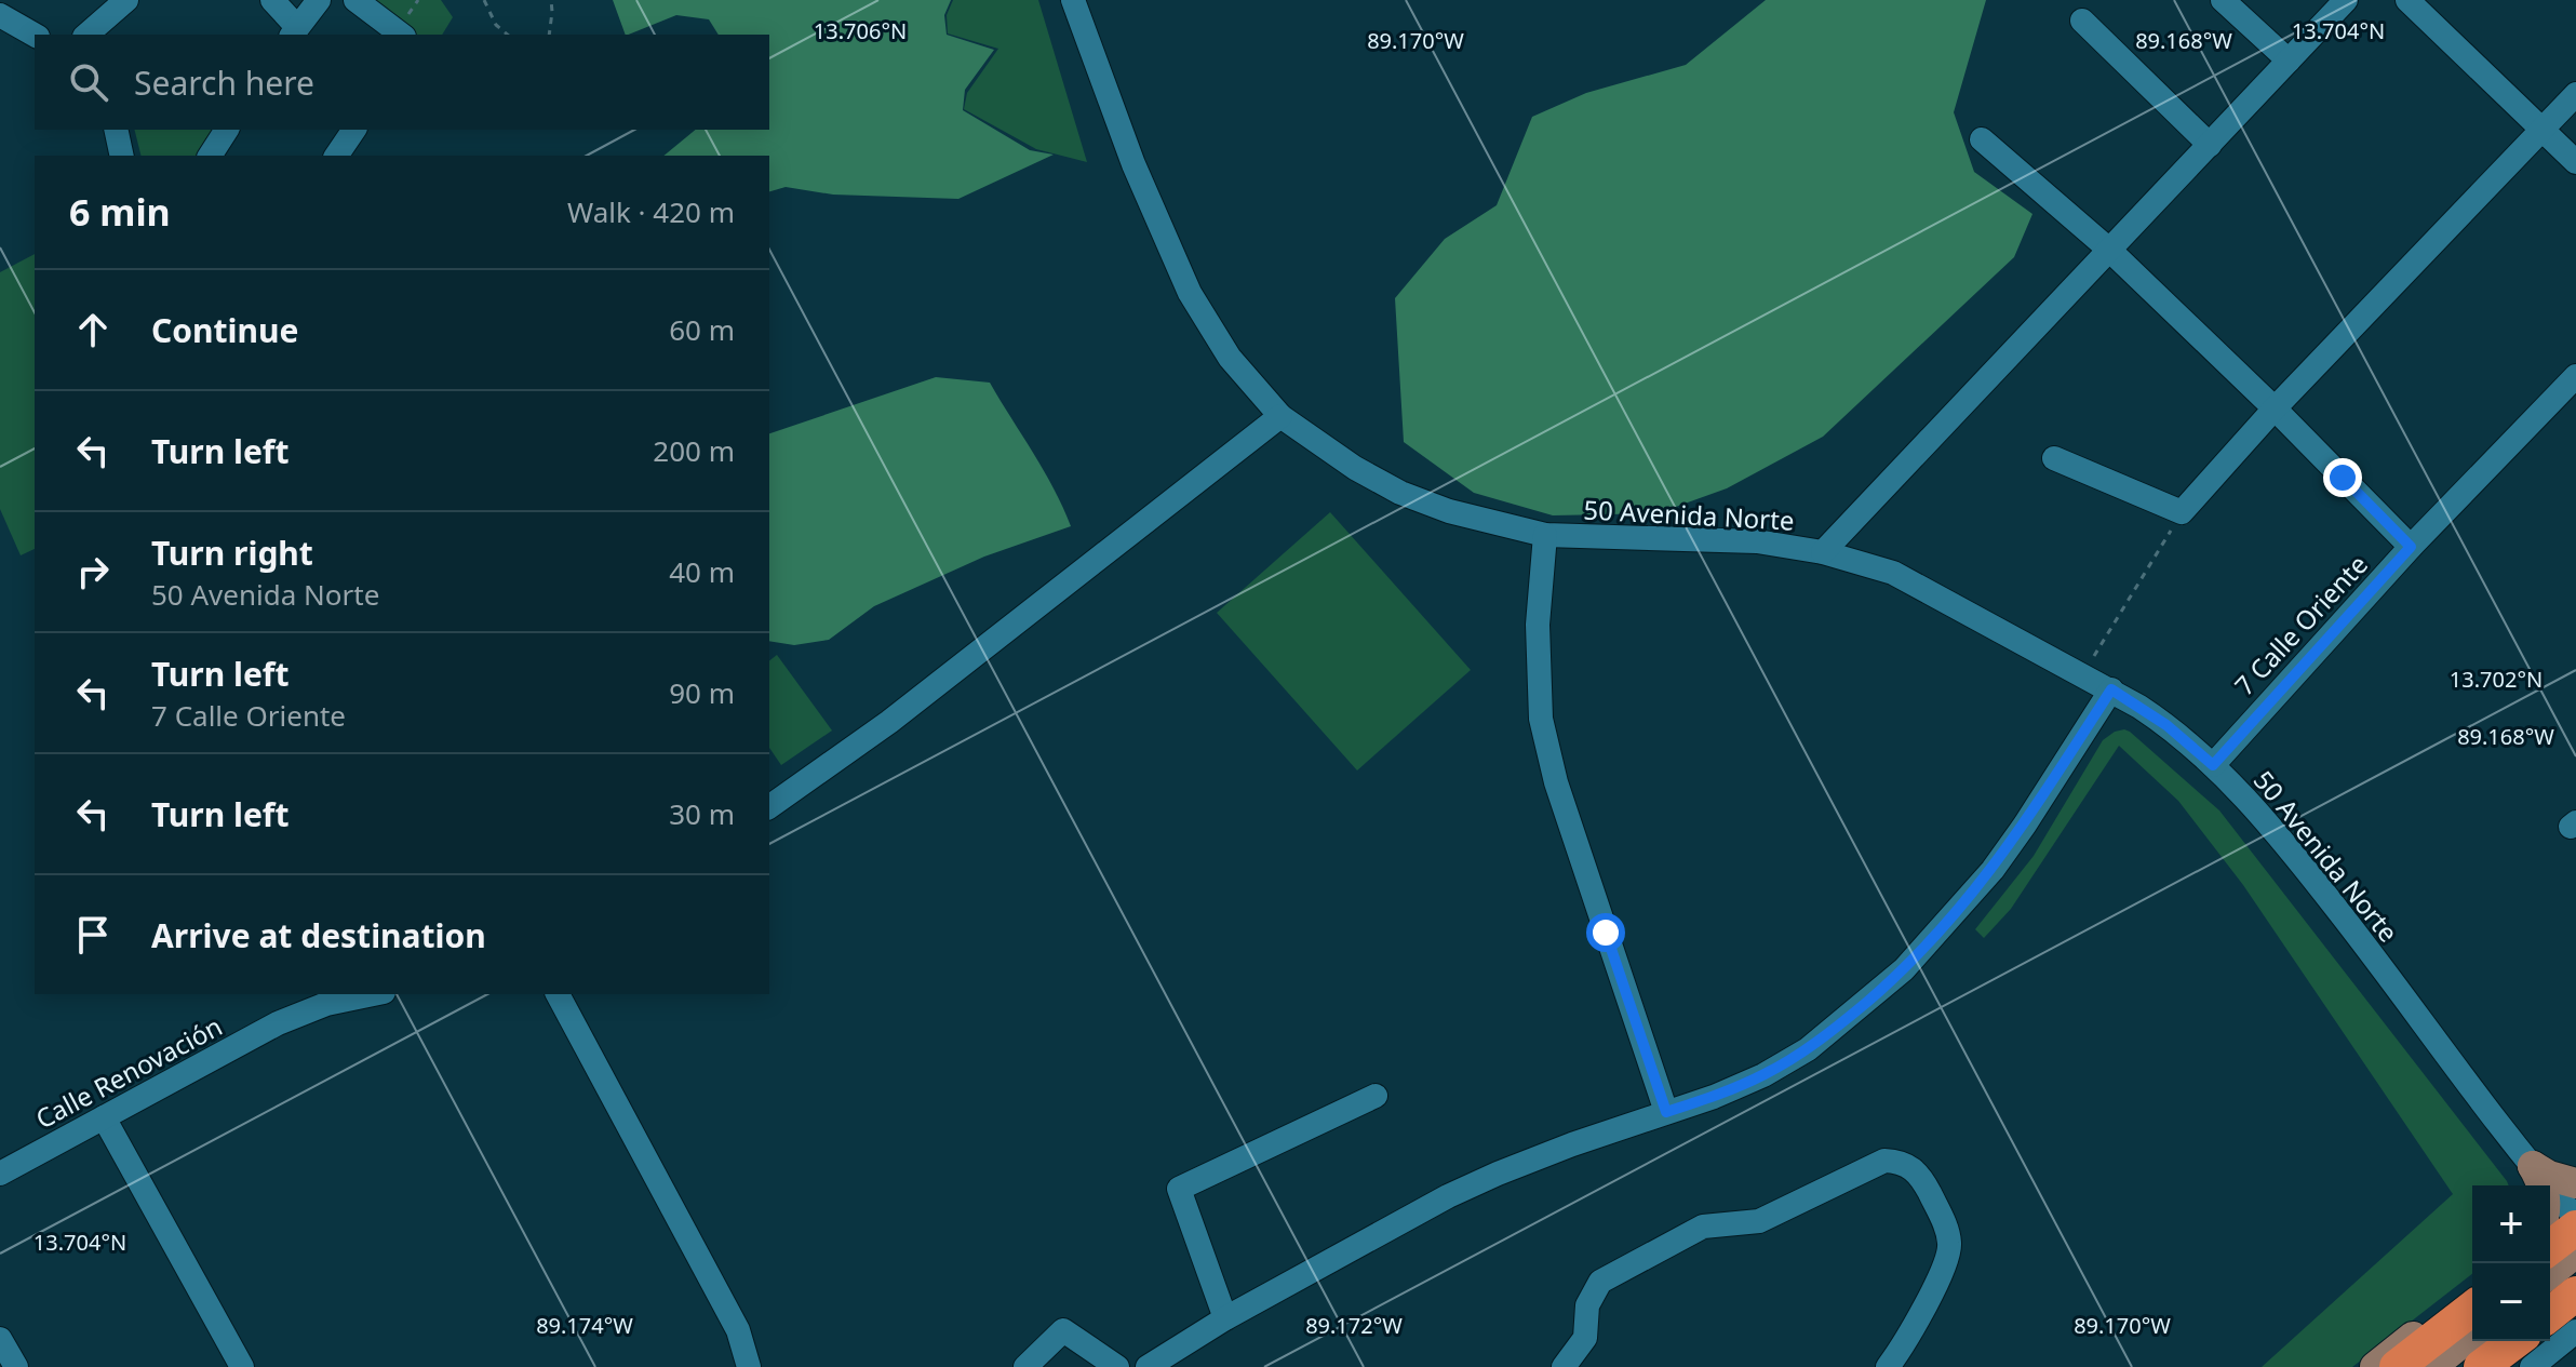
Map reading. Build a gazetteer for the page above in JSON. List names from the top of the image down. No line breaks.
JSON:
{"streets":{"street":["50 Avenida Norte","7 Calle Oriente","Calle Renovación"]},"crossings":[["50 Avenida Norte","7 Calle Oriente"]],"page":{"search":"Search here","heading":["6 min","Walk · 420 m"],"list":[["Continue","60 m"],["Turn left","200 m"],["Turn right","50 Avenida Norte","40 m"],["Turn left","7 Calle Oriente","90 m"],["Turn left","30 m"],"Arrive at destination"],"map_buttons":["+","−"]},"coordinates":["13.706°N","13.704°N","89.170°W","89.168°W","13.702°N","89.174°W","89.172°W"]}
